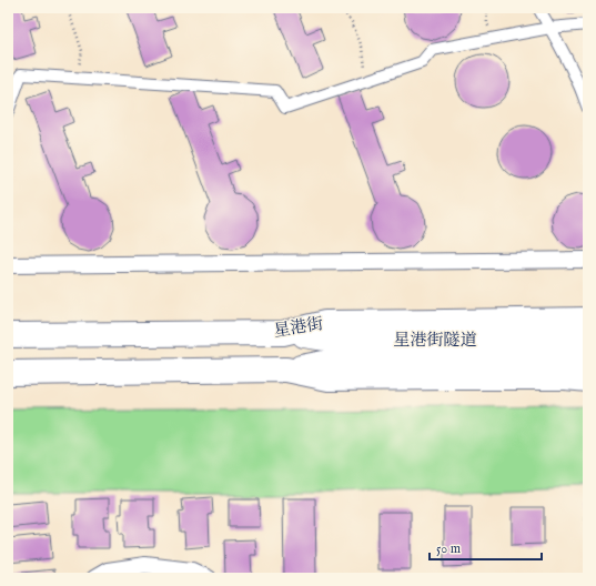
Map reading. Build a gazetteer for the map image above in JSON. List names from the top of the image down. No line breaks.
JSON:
{"streets":{"main road":["星港街","星港街隧道"]},"crossings":[["星港街","星港街隧道"]],"scale_bar":"50 m"}
